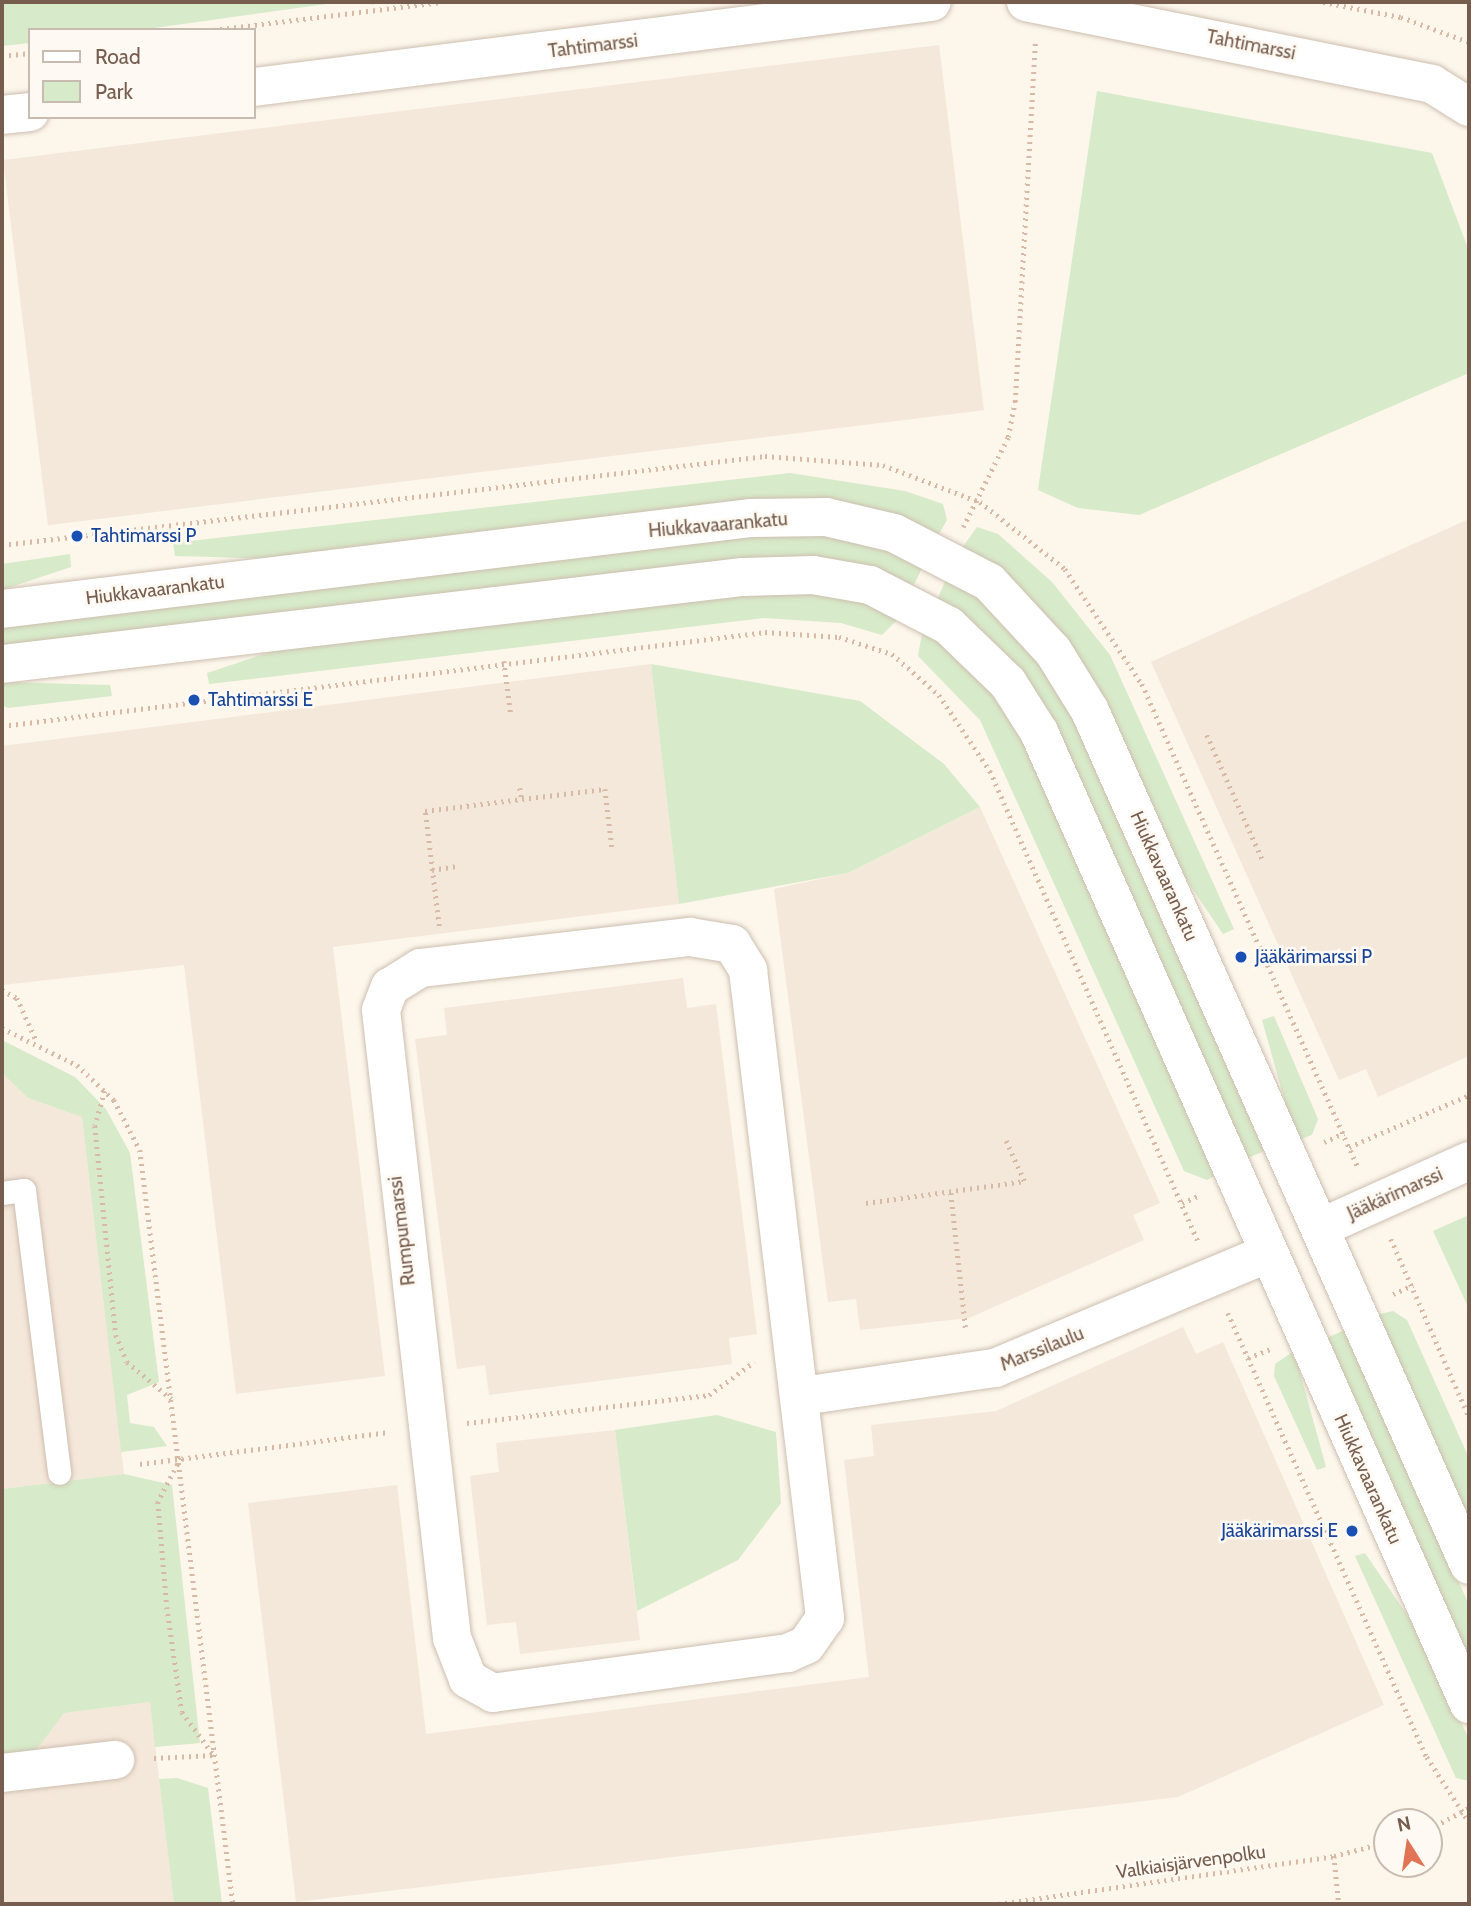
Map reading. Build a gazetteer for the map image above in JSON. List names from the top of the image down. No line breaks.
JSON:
{"streets":{"street":["Tahtimarssi","Hiukkavaarankatu","Jääkärimarssi","Rumpumarssi","Marssilaulu"],"path":["Valkiaisjärvenpolku"]},"crossings":[["Hiukkavaarankatu","Jääkärimarssi"],["Hiukkavaarankatu","Marssilaulu"],["Rumpumarssi","Marssilaulu"]],"places":["Tahtimarssi P","Tahtimarssi E","Jääkärimarssi P","Jääkärimarssi E"],"legend":["Road","Park"],"north":"top"}
